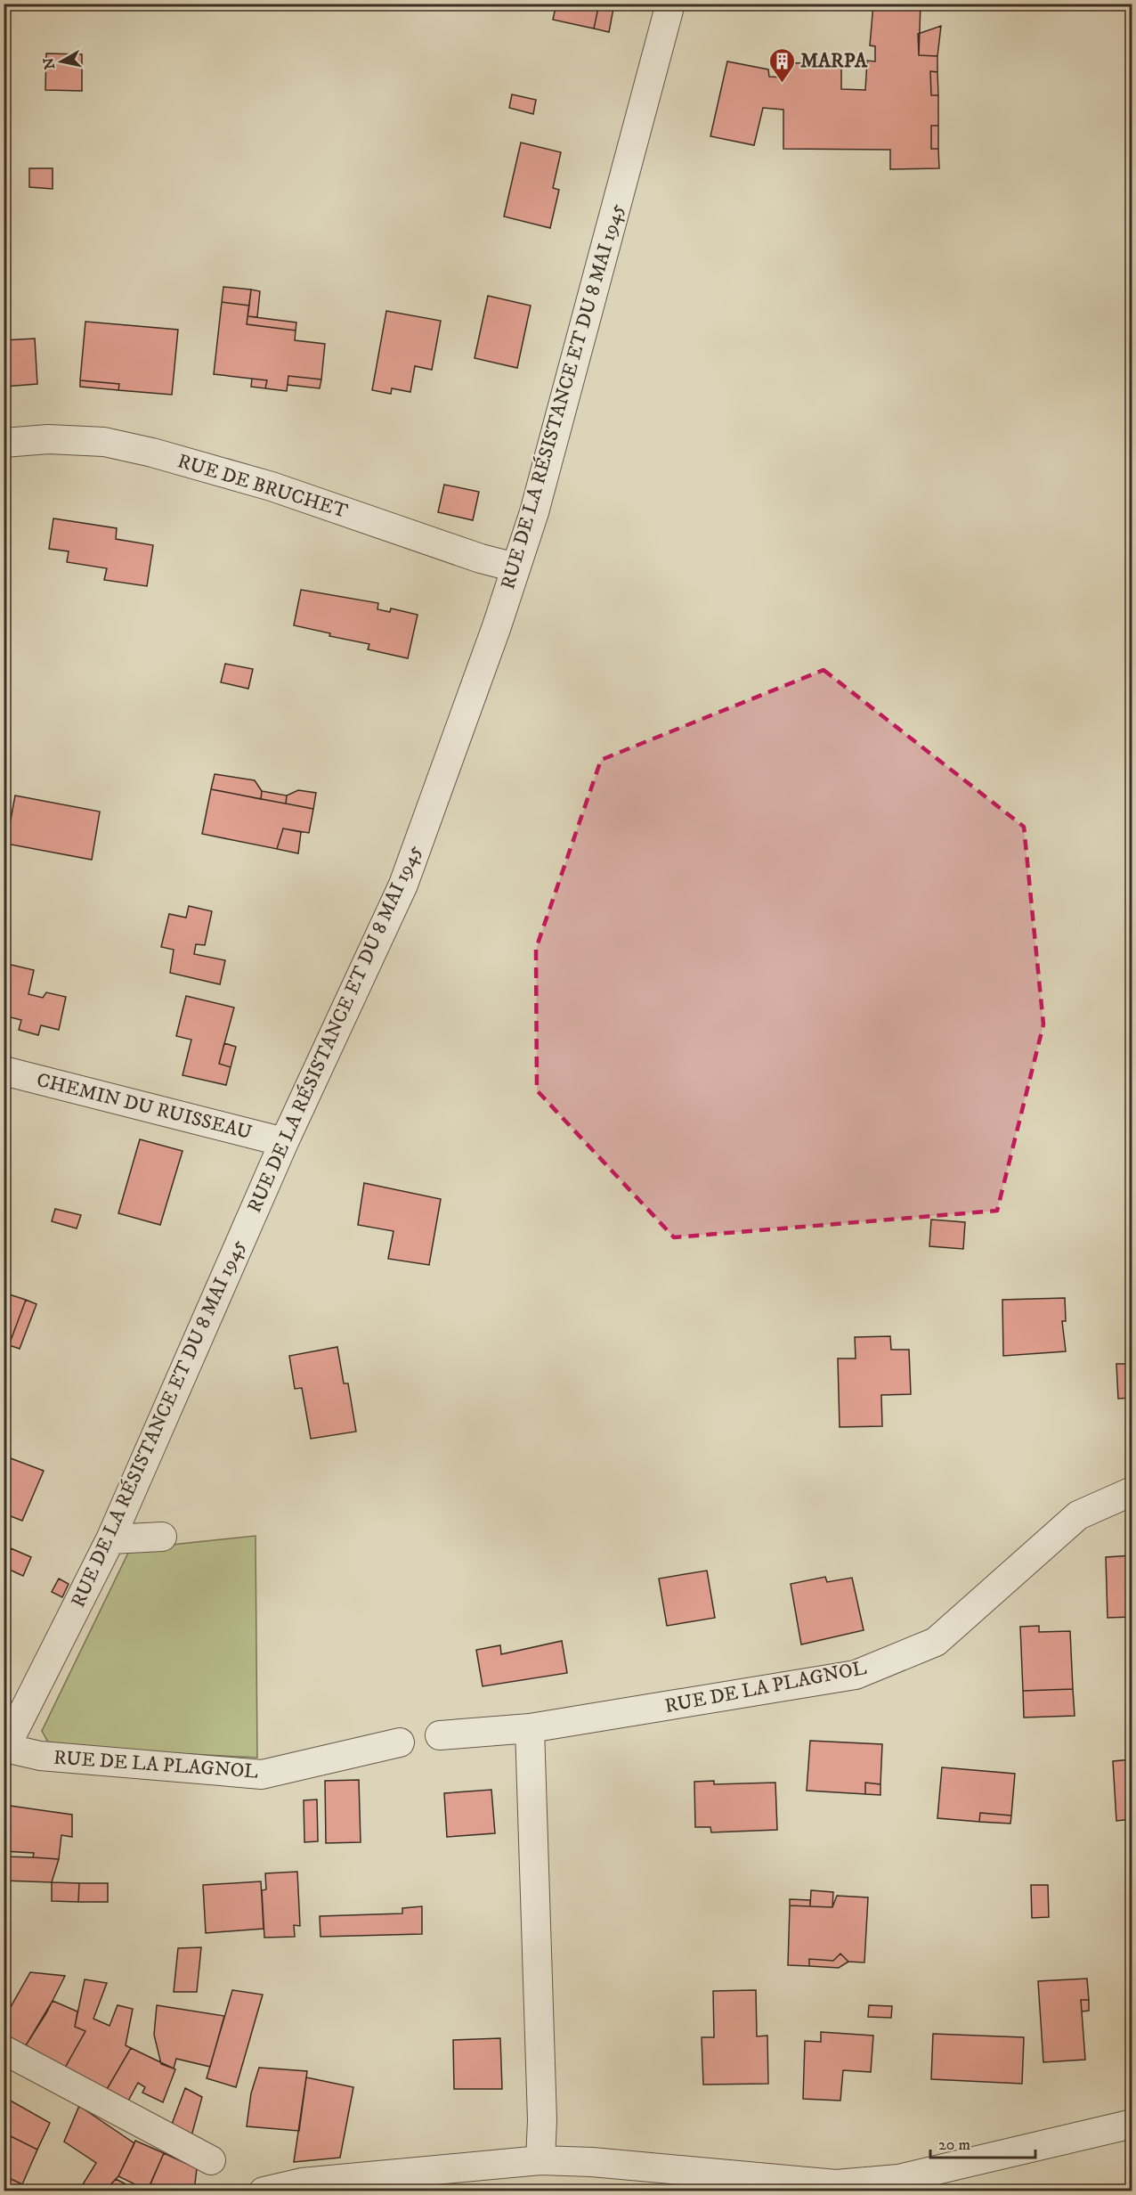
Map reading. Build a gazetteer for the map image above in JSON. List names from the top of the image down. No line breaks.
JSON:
{"streets":{"street":["RUE DE LA RÉSISTANCE ET DU 8 MAI 1945","RUE DE BRUCHET","CHEMIN DU RUISSEAU","RUE DE LA PLAGNOL"]},"crossings":[["RUE DE LA RÉSISTANCE ET DU 8 MAI 1945","RUE DE BRUCHET"],["RUE DE LA RÉSISTANCE ET DU 8 MAI 1945","CHEMIN DU RUISSEAU"],["RUE DE LA RÉSISTANCE ET DU 8 MAI 1945","RUE DE LA PLAGNOL"]],"places":{"building":["MARPA"]},"scale_bar":"20 m","north":"left"}
